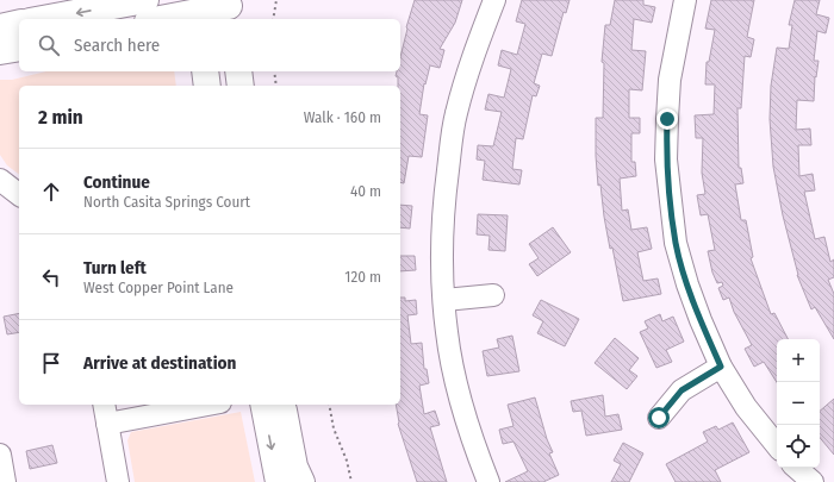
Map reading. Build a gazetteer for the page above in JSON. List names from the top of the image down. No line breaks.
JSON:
{"page":{"search":"Search here","heading":["2 min","Walk · 160 m"],"list":[["Continue","North Casita Springs Court","40 m"],["Turn left","West Copper Point Lane","120 m"],"Arrive at destination"],"map_buttons":["+","−"]}}
